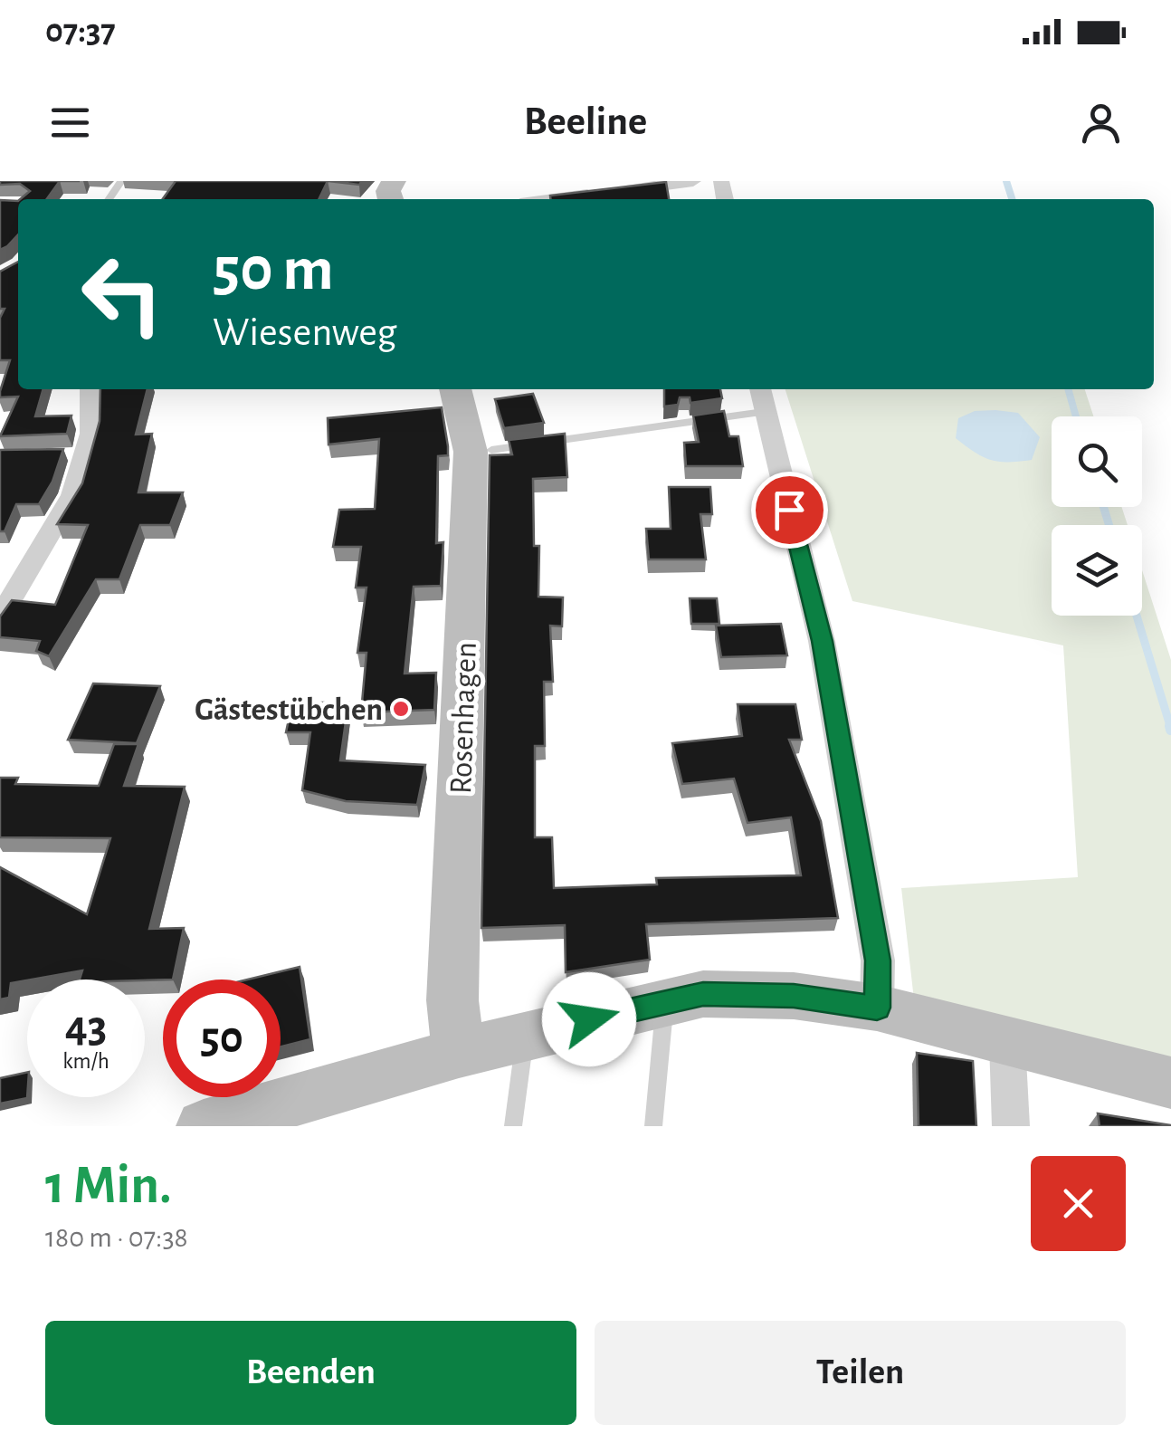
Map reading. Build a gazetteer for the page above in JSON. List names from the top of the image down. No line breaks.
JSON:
{"streets":{"street":["Rosenhagen"]},"places":["Gästestübchen"],"page":{"status":"07:37","header":"Beeline","turn":["50 m","Wiesenweg"],"speed":"43 km/h","limit":"50","heading":["1 Min.","180 m · 07:38"],"buttons":["Beenden","Teilen"]}}
